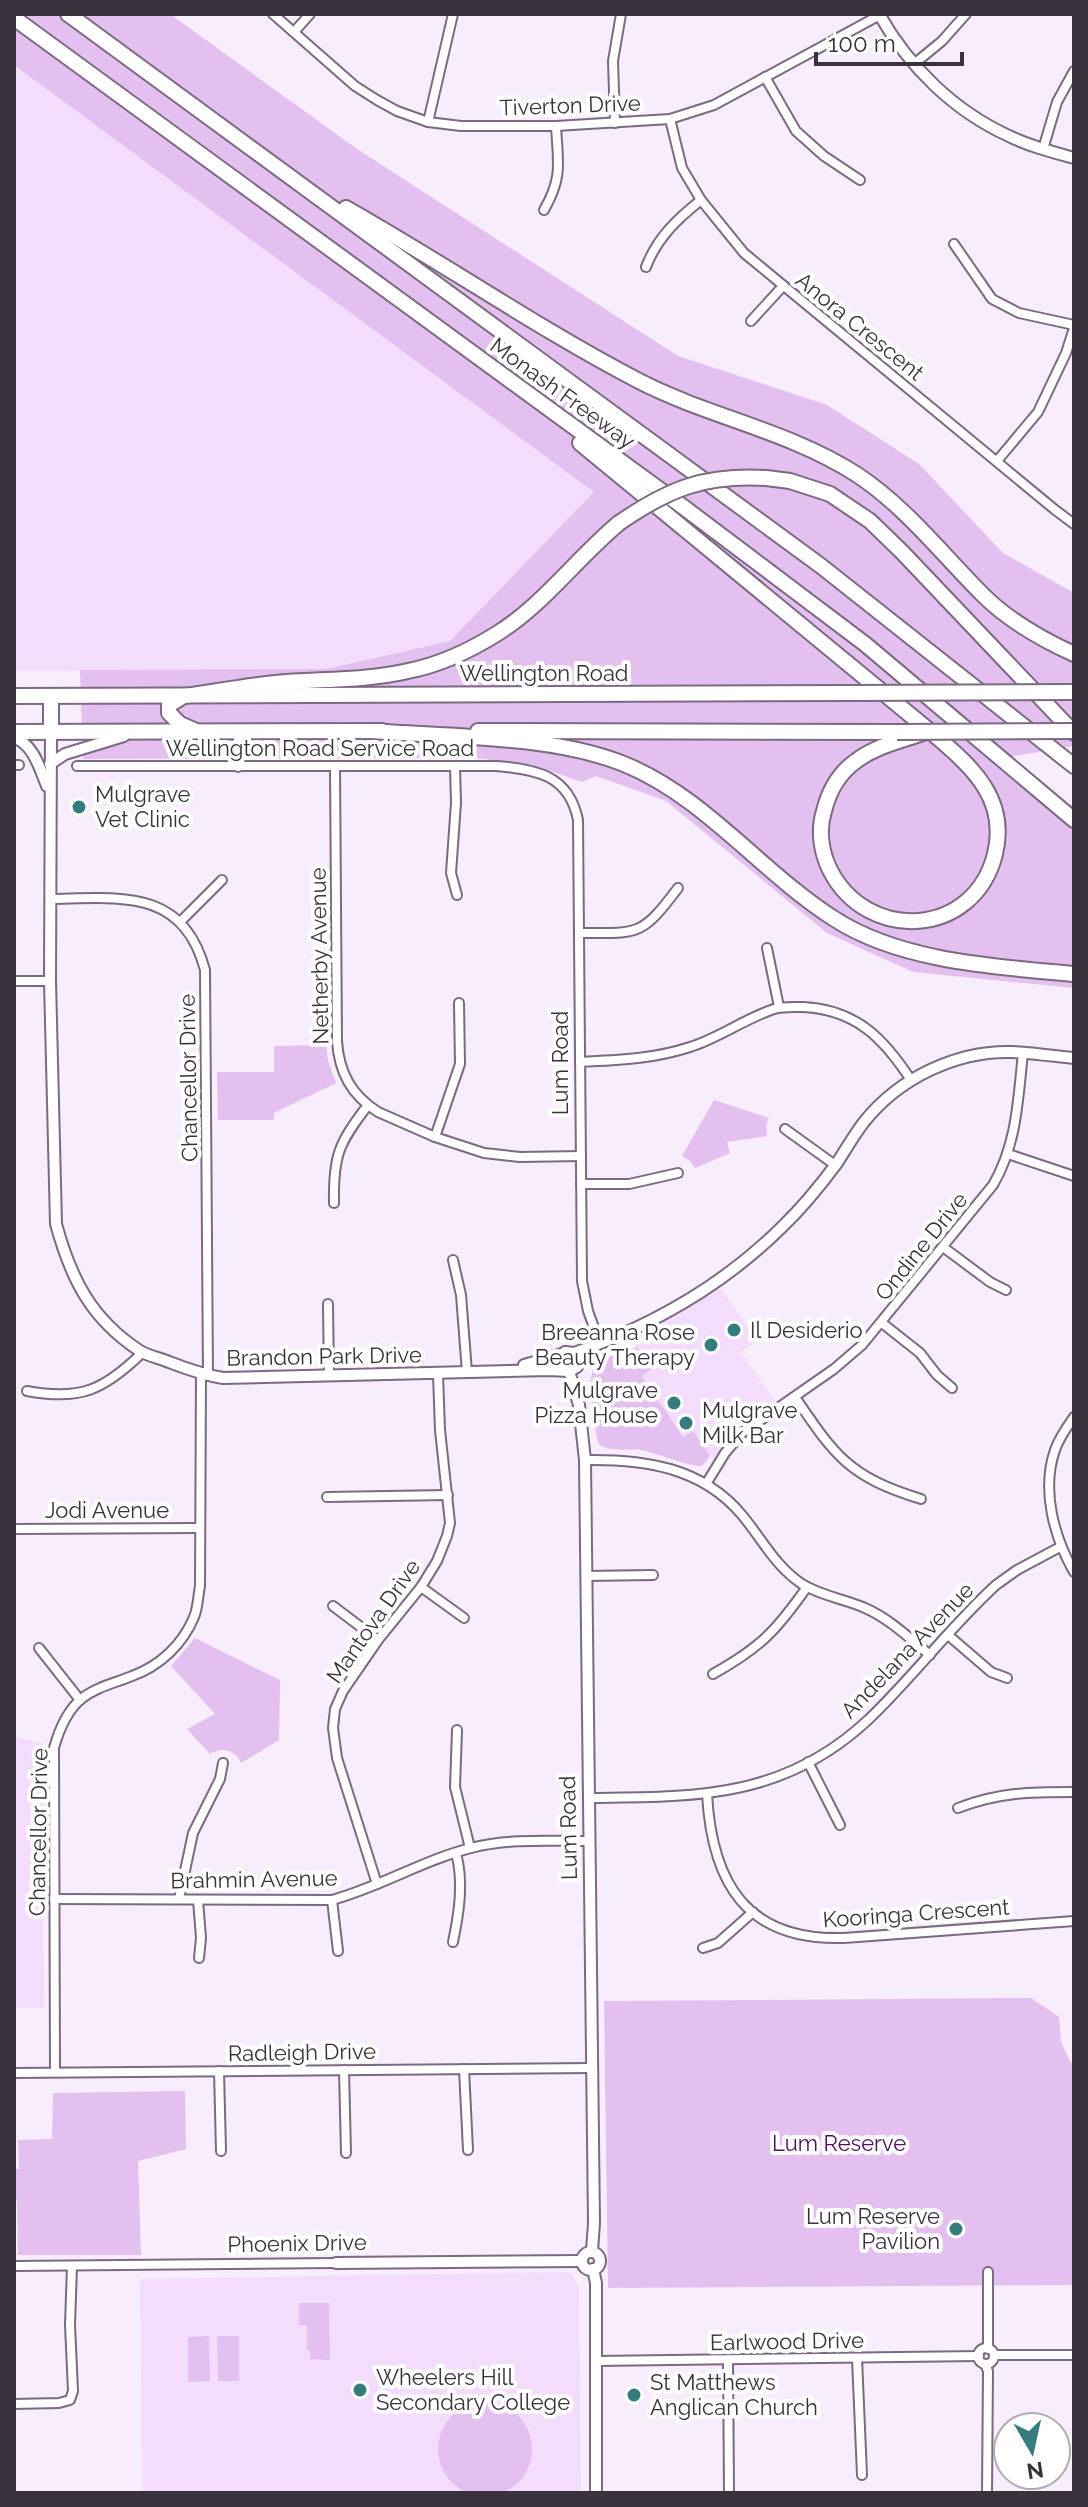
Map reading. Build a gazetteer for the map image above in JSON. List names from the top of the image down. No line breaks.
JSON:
{"streets":{"highway":["Monash Freeway","Wellington Road"],"street":["Tiverton Drive","Anora Crescent","Wellington Road Service Road","Netherby Avenue","Lum Road","Chancellor Drive","Ondine Drive","Brandon Park Drive","Jodi Avenue","Mantova Drive","Andelana Avenue","Brahmin Avenue","Kooringa Crescent","Radleigh Drive","Phoenix Drive","Earlwood Drive"]},"crossings":[["Tiverton Drive","Anora Crescent"],["Wellington Road Service Road","Netherby Avenue"],["Wellington Road Service Road","Lum Road"],["Netherby Avenue","Lum Road"],["Lum Road","Brandon Park Drive"],["Lum Road","Andelana Avenue"],["Lum Road","Brahmin Avenue"],["Lum Road","Radleigh Drive"],["Lum Road","Phoenix Drive"],["Chancellor Drive","Brandon Park Drive"],["Chancellor Drive","Jodi Avenue"],["Chancellor Drive","Brahmin Avenue"],["Chancellor Drive","Radleigh Drive"],["Brandon Park Drive","Mantova Drive"],["Mantova Drive","Brahmin Avenue"],["Andelana Avenue","Kooringa Crescent"]],"parks":["Lum Reserve"],"places":["Mulgrave Vet Clinic","Il Desiderio","Breeanna Rose Beauty Therapy","Mulgrave Pizza House","Mulgrave Milk Bar","Lum Reserve Pavilion","Wheelers Hill Secondary College","St Matthews Anglican Church"],"scale_bar":"100 m","north":"bottom"}
